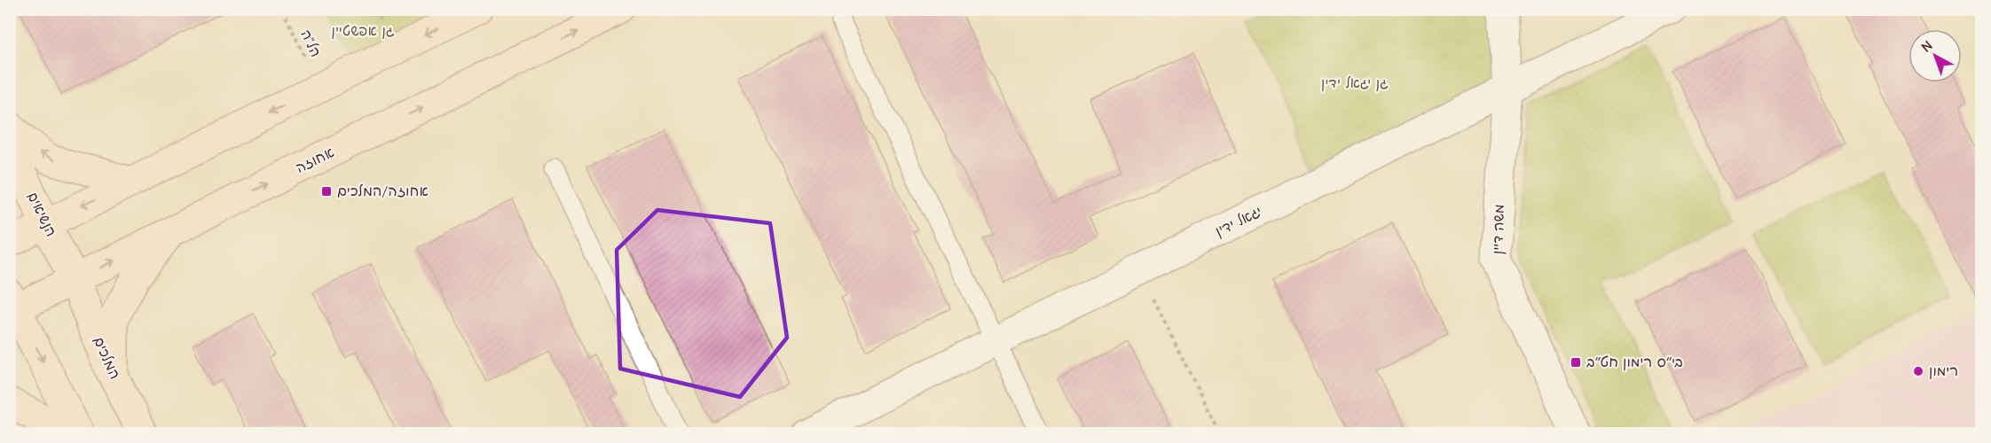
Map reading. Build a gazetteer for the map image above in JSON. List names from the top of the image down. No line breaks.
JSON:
{"streets":{"main road":["אחוזה","הנשיאים","המלכים"],"street":["יגאל ידין","משה דיין"],"path":["הל\"ה"]},"crossings":[["אחוזה","הנשיאים"],["אחוזה","המלכים"],["הנשיאים","המלכים"],["יגאל ידין","משה דיין"]],"parks":["גן אפשטיין","גן יגאל ידין"],"places":{"transit":["אחוזה/המלכים","בי״ס רימון חט״ב"],"other":["רימון"]},"north":"top left"}
